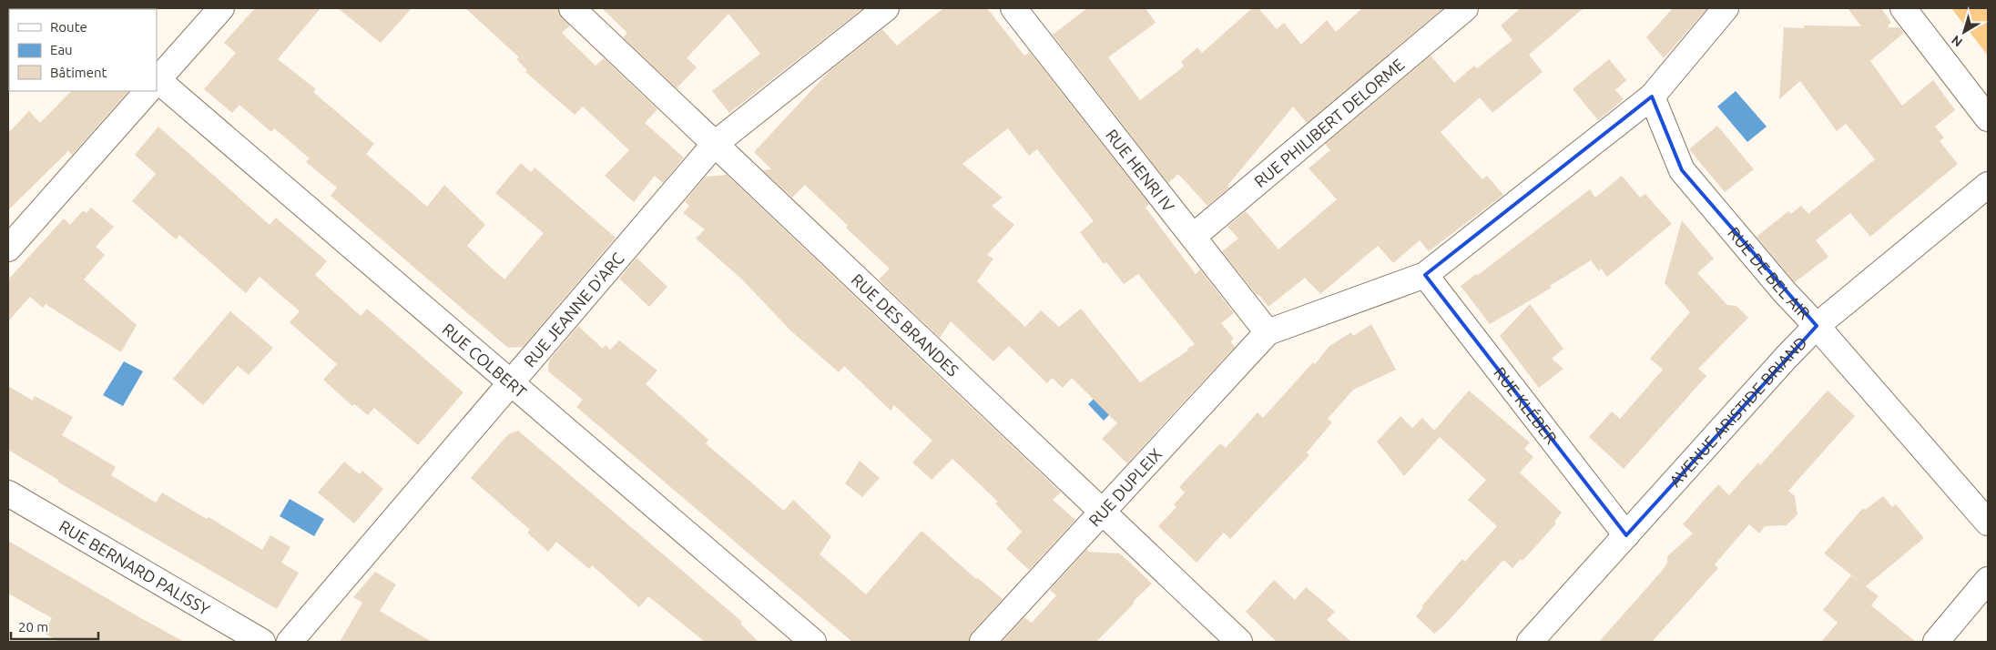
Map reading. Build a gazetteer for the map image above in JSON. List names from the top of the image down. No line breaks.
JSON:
{"streets":{"street":["RUE PHILIBERT DELORME","RUE HENRI IV","RUE DE BEL AIR","RUE JEANNE D'ARC","RUE DES BRANDES","RUE COLBERT","RUE KLÉBER","AVENUE ARISTIDE BRIAND","RUE DUPLEIX","RUE BERNARD PALISSY"]},"crossings":[["RUE PHILIBERT DELORME","RUE HENRI IV"],["RUE HENRI IV","RUE DUPLEIX"],["RUE DE BEL AIR","AVENUE ARISTIDE BRIAND"],["RUE JEANNE D'ARC","RUE DES BRANDES"],["RUE JEANNE D'ARC","RUE COLBERT"],["RUE DES BRANDES","RUE DUPLEIX"],["RUE KLÉBER","AVENUE ARISTIDE BRIAND"]],"legend":["Route","Eau","Bâtiment"],"scale_bar":"20 m","north":"bottom left"}
